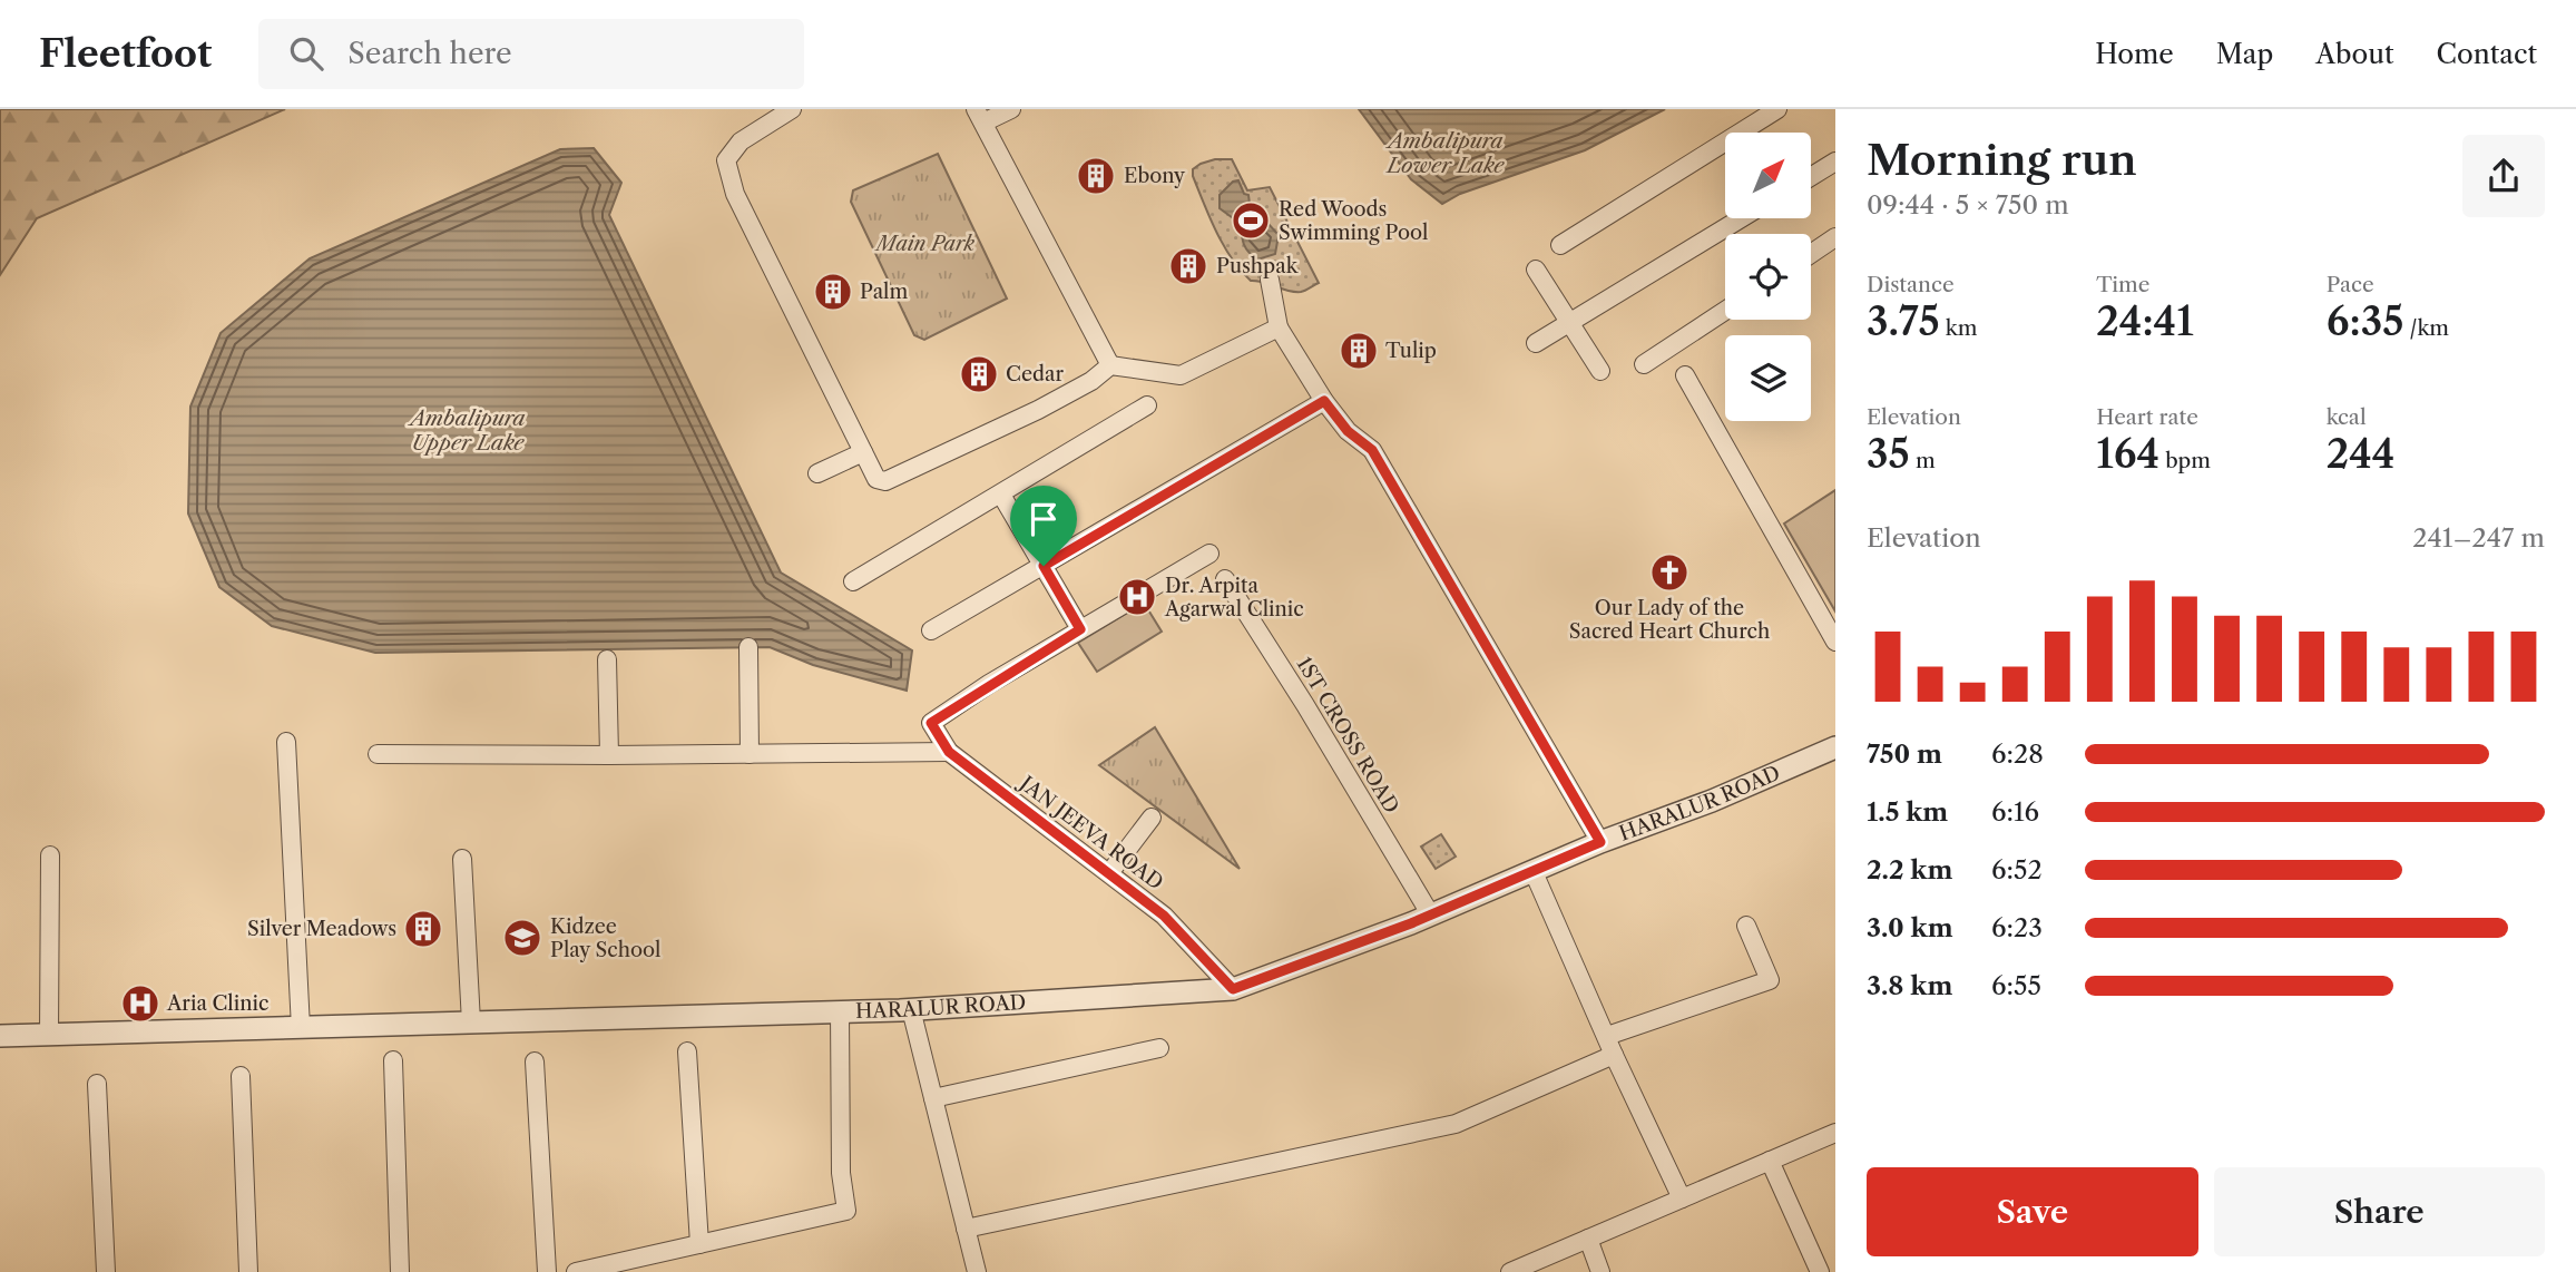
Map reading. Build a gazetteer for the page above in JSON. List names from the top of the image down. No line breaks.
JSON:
{"streets":{"street":["1ST CROSS ROAD","HARALUR ROAD","JAN JEEVA ROAD"]},"crossings":[["1ST CROSS ROAD","HARALUR ROAD"],["HARALUR ROAD","JAN JEEVA ROAD"]],"water":["Ambalipura Lower Lake","Ambalipura Upper Lake"],"parks":["Main Park"],"places":{"building":["Ebony","Pushpak","Palm","Tulip","Cedar","Silver Meadows"],"sports":["Red Woods Swimming Pool"],"church":["Our Lady of the Sacred Heart Church"],"hospital":["Dr. Arpita Agarwal Clinic","Aria Clinic"],"school or university":["Kidzee Play School"]},"north":"top right","page":{"header":"Fleetfoot","search":"Search here","nav":["Home","Map","About","Contact"],"heading":["Morning run","09:44 · 5 × 750 m"],"stats":[["Distance","3.75 km"],["Time","24:41"],["Pace","6:35 /km"],["Elevation","35 m"],["Heart rate","164 bpm"],["kcal","244"]],"chart":["Elevation","241–247 m"],"list":[{"name":"750 m","note":"6:28"},{"name":"1.5 km","note":"6:16"},{"name":"2.2 km","note":"6:52"},{"name":"3.0 km","note":"6:23"},{"name":"3.8 km","note":"6:55"}],"buttons":["Save","Share"]}}
